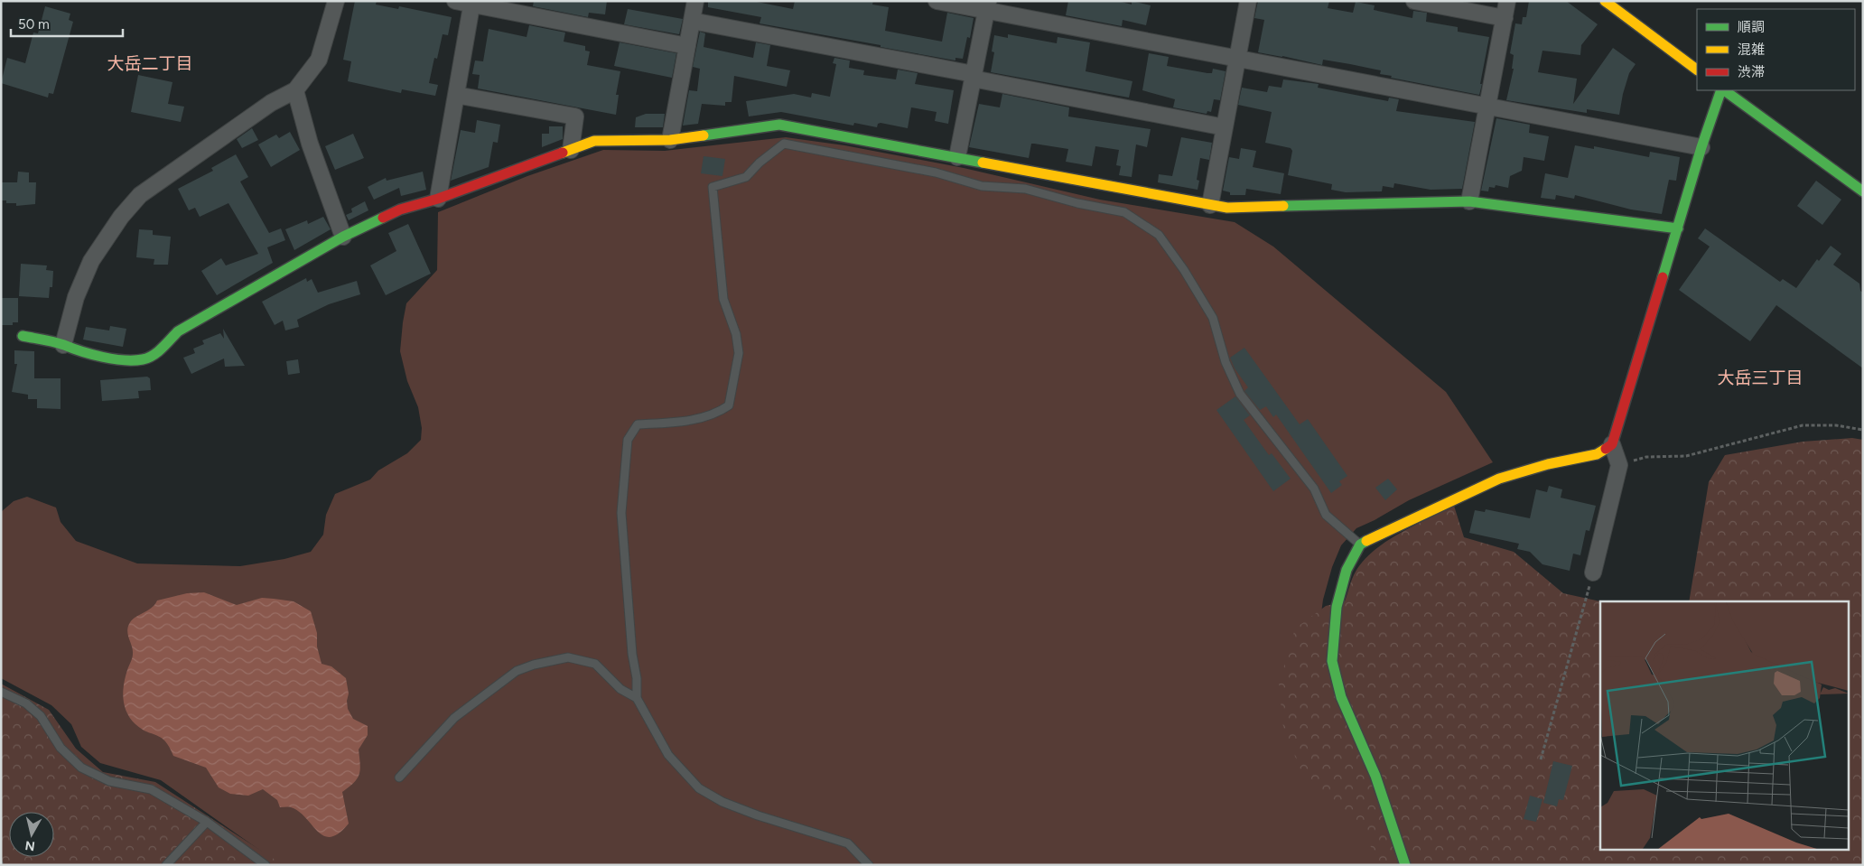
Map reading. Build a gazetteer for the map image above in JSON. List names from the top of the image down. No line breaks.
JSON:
{"districts":["大岳二丁目","大岳三丁目"],"legend":["順調","混雑","渋滞"],"scale_bar":"50 m","north":"bottom"}
